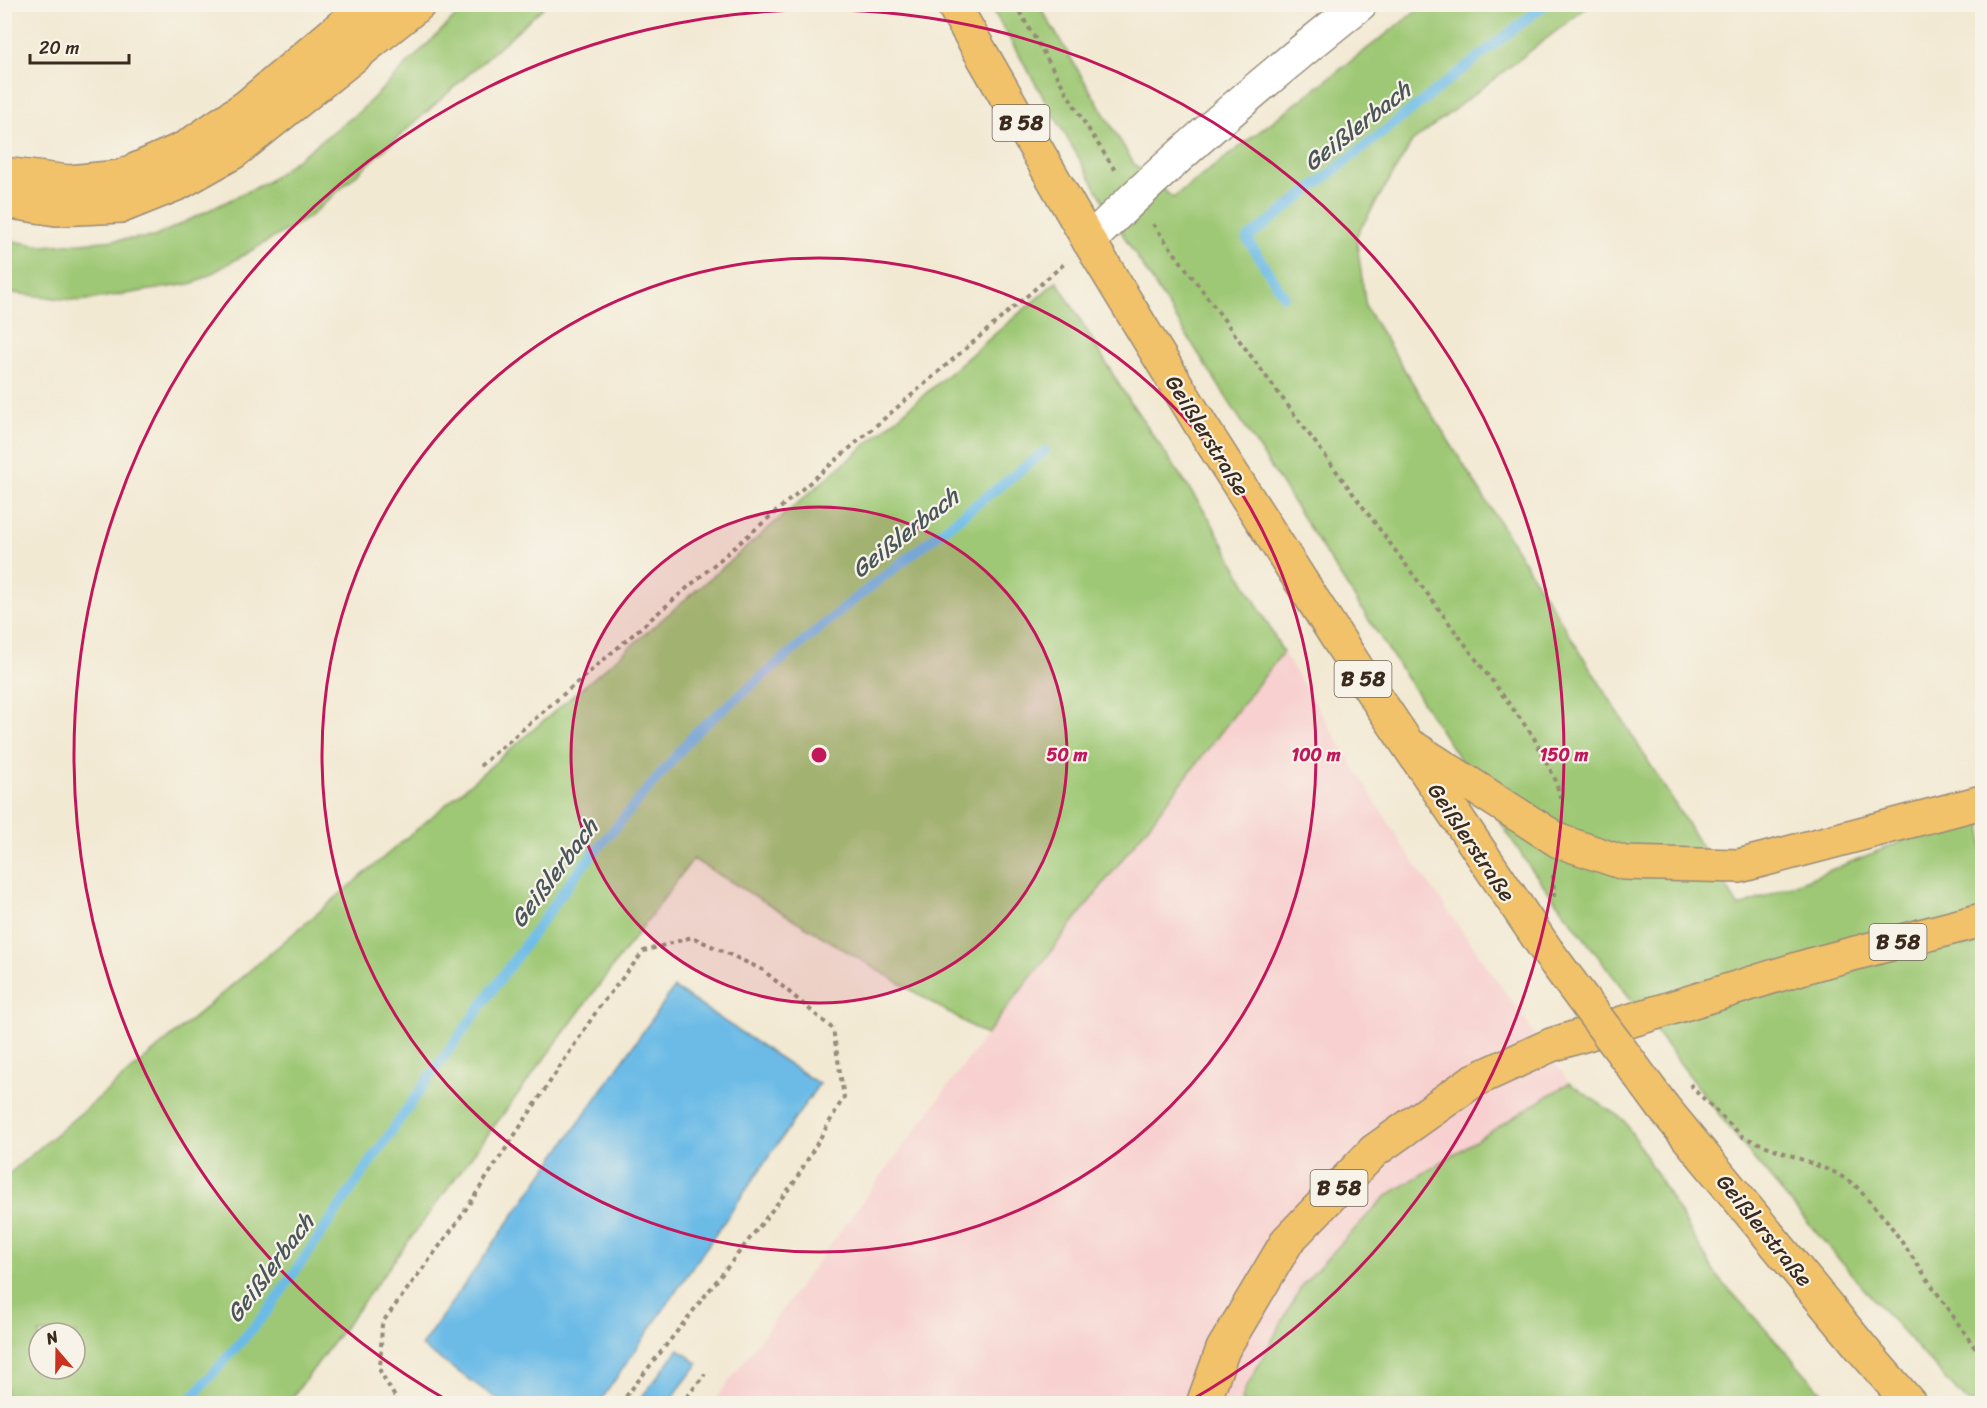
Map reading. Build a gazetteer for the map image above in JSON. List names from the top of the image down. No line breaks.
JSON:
{"streets":{"main road":["B 58","Geißlerstraße"]},"water":["Geißlerbach"],"scale_bar":"20 m","north":"top","rings":["50 m","100 m","150 m"]}
